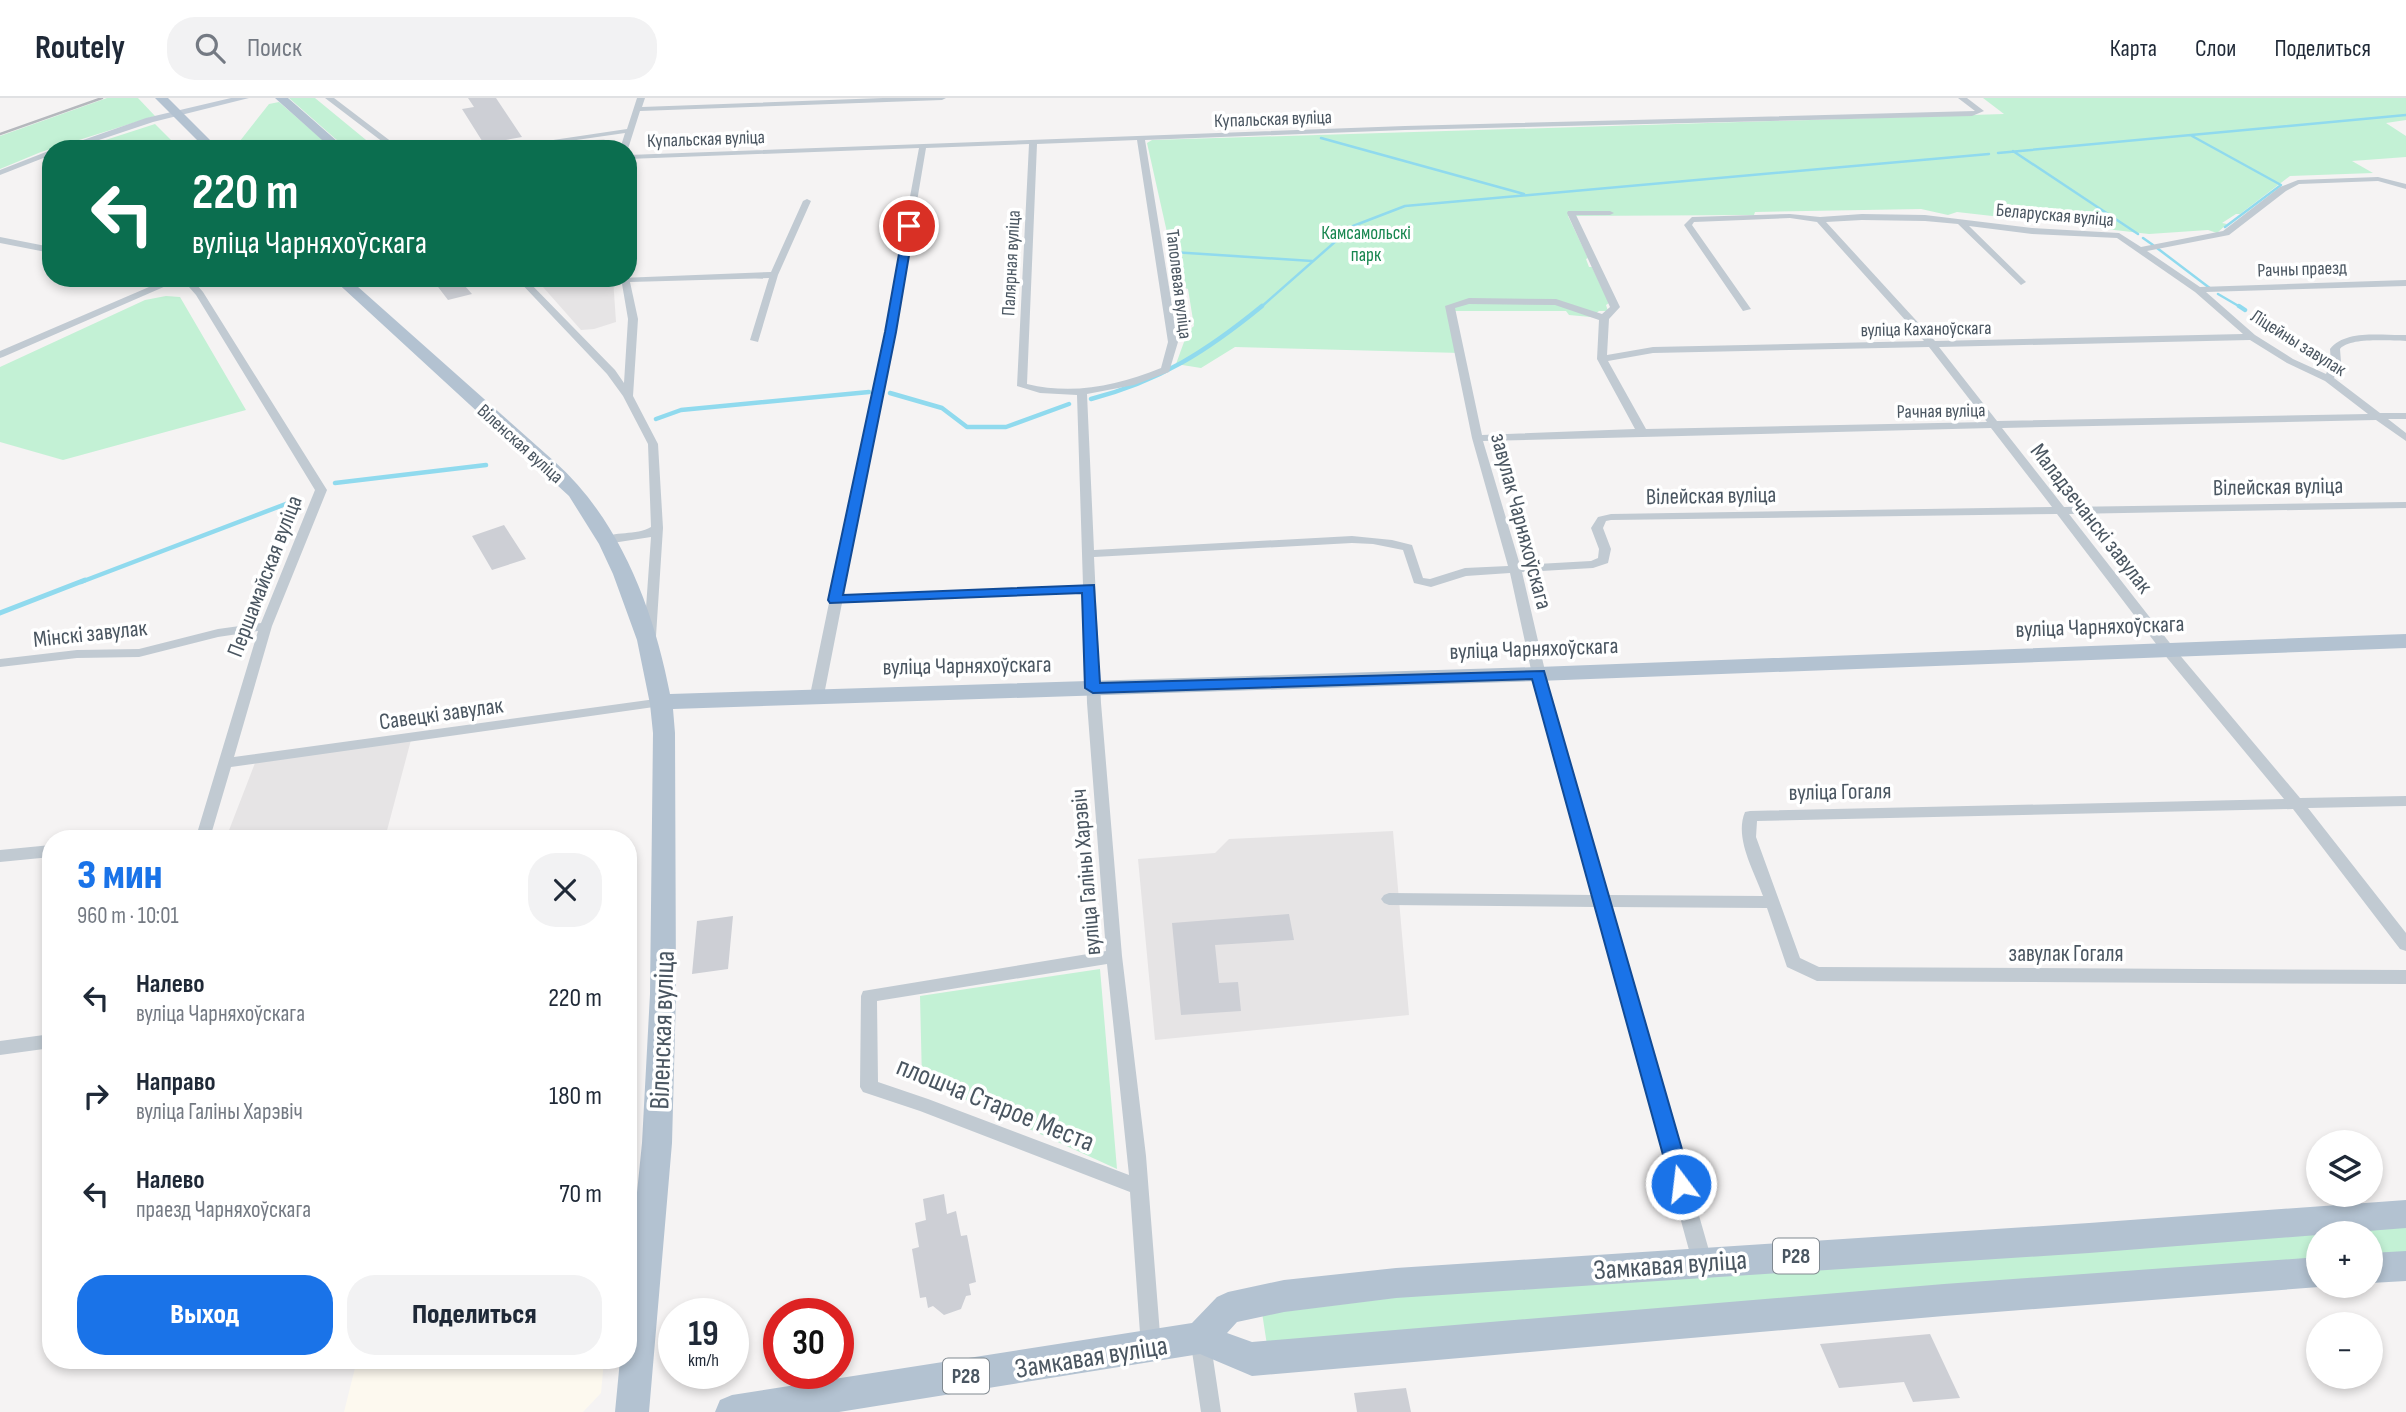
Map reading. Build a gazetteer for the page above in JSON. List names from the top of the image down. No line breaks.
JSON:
{"streets":{"main road":["Віленская вуліца","вуліца Чарняхоўскага","Р28","Замкавая вуліца"],"street":["Купальская вуліца","Беларуская вуліца","Палярная вуліца","Рачны праезд","Таполевая вуліца","вуліца Каханоўскага","Ліцейны завулак","Рачная вуліца","Вілейская вуліца","Маладзечанскі завулак","завулак Чарняхоўскага","Першамайская вуліца","Мінскі завулак","Савецкі завулак","вуліца Гогаля","вуліца Галіны Харэвіч","завулак Гогаля","плошча Старое Места"]},"crossings":[["Купальская вуліца","Палярная вуліца"],["Купальская вуліца","Таполевая вуліца"],["Беларуская вуліца","Ліцейны завулак"],["Беларуская вуліца","Маладзечанскі завулак"],["Палярная вуліца","Таполевая вуліца"],["Рачны праезд","Ліцейны завулак"],["Таполевая вуліца","вуліца Галіны Харэвіч"],["вуліца Каханоўскага","Ліцейны завулак"],["вуліца Каханоўскага","Маладзечанскі завулак"],["Ліцейны завулак","Рачная вуліца"],["Рачная вуліца","Маладзечанскі завулак"],["Рачная вуліца","завулак Чарняхоўскага"],["Віленская вуліца","вуліца Чарняхоўскага"],["Віленская вуліца","Савецкі завулак"],["Вілейская вуліца","Маладзечанскі завулак"],["Вілейская вуліца","завулак Чарняхоўскага"],["Вілейская вуліца","вуліца Галіны Харэвіч"],["Маладзечанскі завулак","вуліца Чарняхоўскага"],["Маладзечанскі завулак","вуліца Гогаля"],["завулак Чарняхоўскага","вуліца Чарняхоўскага"],["завулак Чарняхоўскага","Замкавая вуліца"],["Першамайская вуліца","Мінскі завулак"],["Першамайская вуліца","Савецкі завулак"],["вуліца Чарняхоўскага","Савецкі завулак"],["вуліца Чарняхоўскага","вуліца Галіны Харэвіч"],["вуліца Гогаля","завулак Гогаля"],["вуліца Галіны Харэвіч","плошча Старое Места"],["вуліца Галіны Харэвіч","Замкавая вуліца"]],"parks":["Камсамольскі парк"],"page":{"header":"Routely","search":"Поиск","nav":["Карта","Слои","Поделиться"],"turn":["220 m","вуліца Чарняхоўскага"],"heading":["3 мин","960 m · 10:01"],"list":[{"name":"Налево","note":"вуліца Чарняхоўскага","value":"220 m"},{"name":"Направо","note":"вуліца Галіны Харэвіч","value":"180 m"},{"name":"Налево","note":"праезд Чарняхоўскага","value":"70 m"}],"map_buttons":["+","−"],"buttons":["Выход","Поделиться"],"speed":"19 km/h","limit":"30"}}
